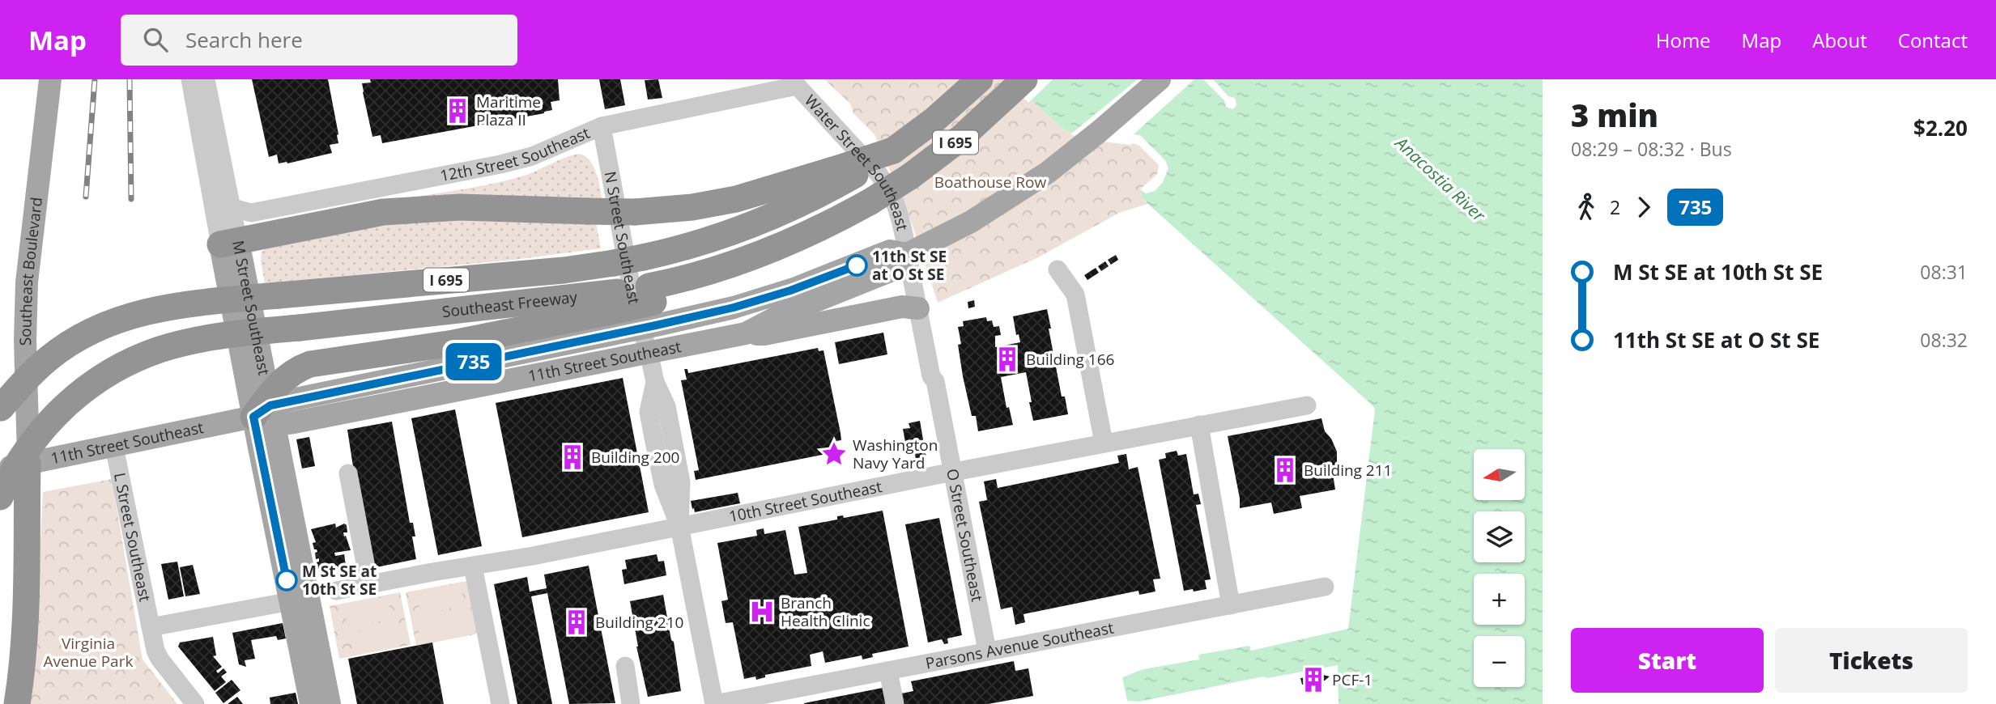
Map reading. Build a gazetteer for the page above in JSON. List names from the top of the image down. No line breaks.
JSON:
{"streets":{"highway":["I 695","Southeast Freeway"],"main road":["Southeast Boulevard","M Street Southeast","11th Street Southeast"],"street":["12th Street Southeast","Water Street Southeast","N Street Southeast","10th Street Southeast","O Street Southeast","L Street Southeast","Parsons Avenue Southeast"]},"crossings":[["12th Street Southeast","Water Street Southeast"],["12th Street Southeast","N Street Southeast"],["12th Street Southeast","M Street Southeast"],["Water Street Southeast","11th Street Southeast"],["Water Street Southeast","O Street Southeast"],["N Street Southeast","11th Street Southeast"],["N Street Southeast","10th Street Southeast"],["N Street Southeast","Parsons Avenue Southeast"],["Southeast Boulevard","11th Street Southeast"],["M Street Southeast","11th Street Southeast"],["11th Street Southeast","O Street Southeast"],["11th Street Southeast","L Street Southeast"],["10th Street Southeast","O Street Southeast"],["O Street Southeast","Parsons Avenue Southeast"]],"water":["Anacostia River"],"parks":["Boathouse Row","Virginia Avenue Park"],"places":{"building":["Maritime Plaza II","Building 166","Building 200","Building 211","Building 210","PCF-1"],"other":["11th St SE at O St SE","M St SE at 10th St SE"],"place":["Washington Navy Yard"],"hospital":["Branch Health Clinic"]},"lines":["bus line 735"],"north":"left","page":{"header":"Map","search":"Search here","nav":["Home","Map","About","Contact"],"on_map":"735","heading":["3 min","08:29 – 08:32 · Bus","$2.20"],"legs":["2","735"],"list":[{"name":"M St SE at 10th St SE","value":"08:31"},{"name":"11th St SE at O St SE","value":"08:32"}],"map_buttons":["+","−"],"buttons":["Start","Tickets"]}}
